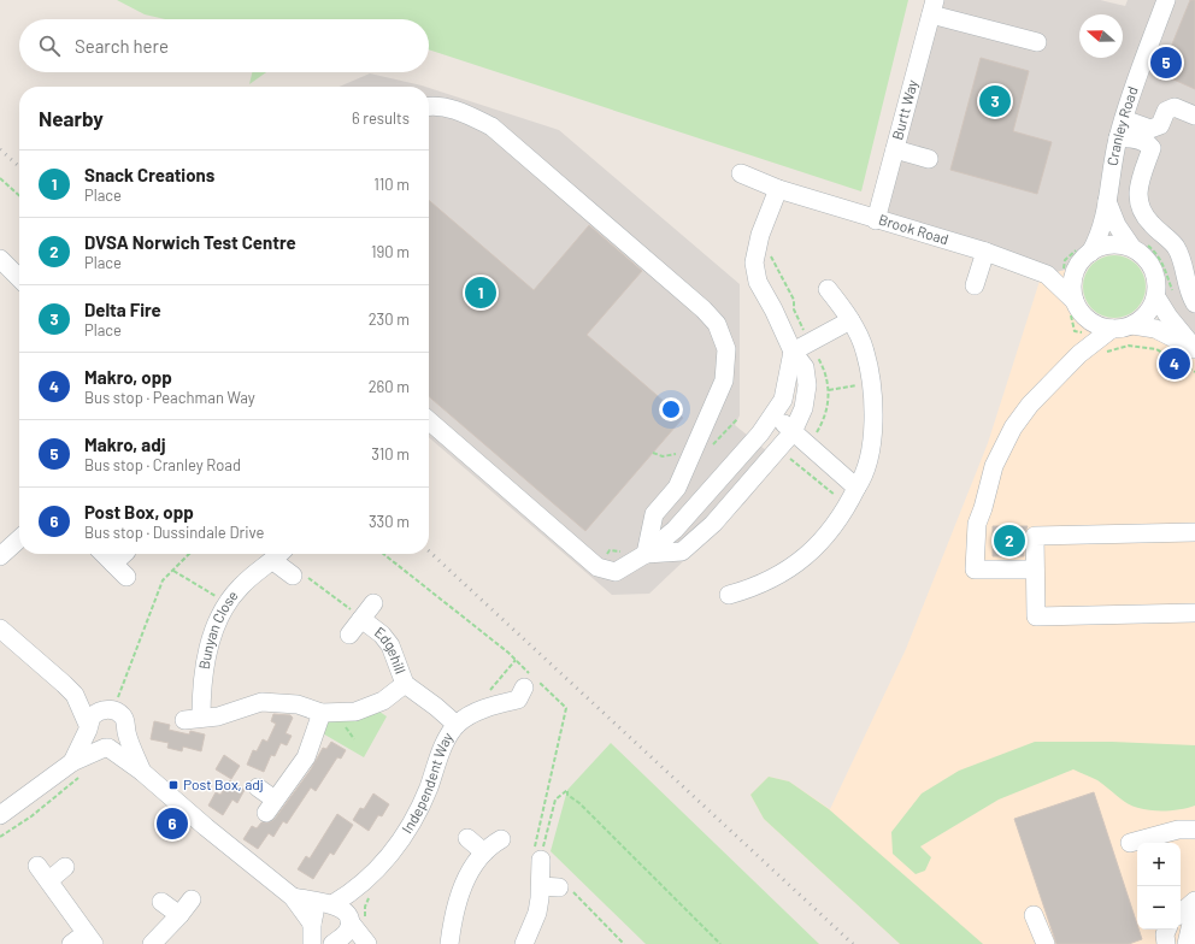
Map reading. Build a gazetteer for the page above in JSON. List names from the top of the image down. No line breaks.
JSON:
{"streets":{"street":["Burtt Way","Cranley Road","Brook Road","Bunyan Close","Edgehill","Independent Way"]},"crossings":[["Burtt Way","Brook Road"],["Cranley Road","Brook Road"],["Bunyan Close","Edgehill"],["Edgehill","Independent Way"]],"places":{"transit":["Post Box, adj"]},"north":"left","page":{"search":"Search here","pins":["5","3","1","4","2","6"],"heading":["Nearby","6 results"],"list":[{"mark":"1","name":"Snack Creations","note":"Place","value":"110 m"},{"mark":"2","name":"DVSA Norwich Test Centre","note":"Place","value":"190 m"},{"mark":"3","name":"Delta Fire","note":"Place","value":"230 m"},{"mark":"4","name":"Makro, opp","note":"Bus stop · Peachman Way","value":"260 m"},{"mark":"5","name":"Makro, adj","note":"Bus stop · Cranley Road","value":"310 m"},{"mark":"6","name":"Post Box, opp","note":"Bus stop · Dussindale Drive","value":"330 m"}],"map_buttons":["+","−"]}}
